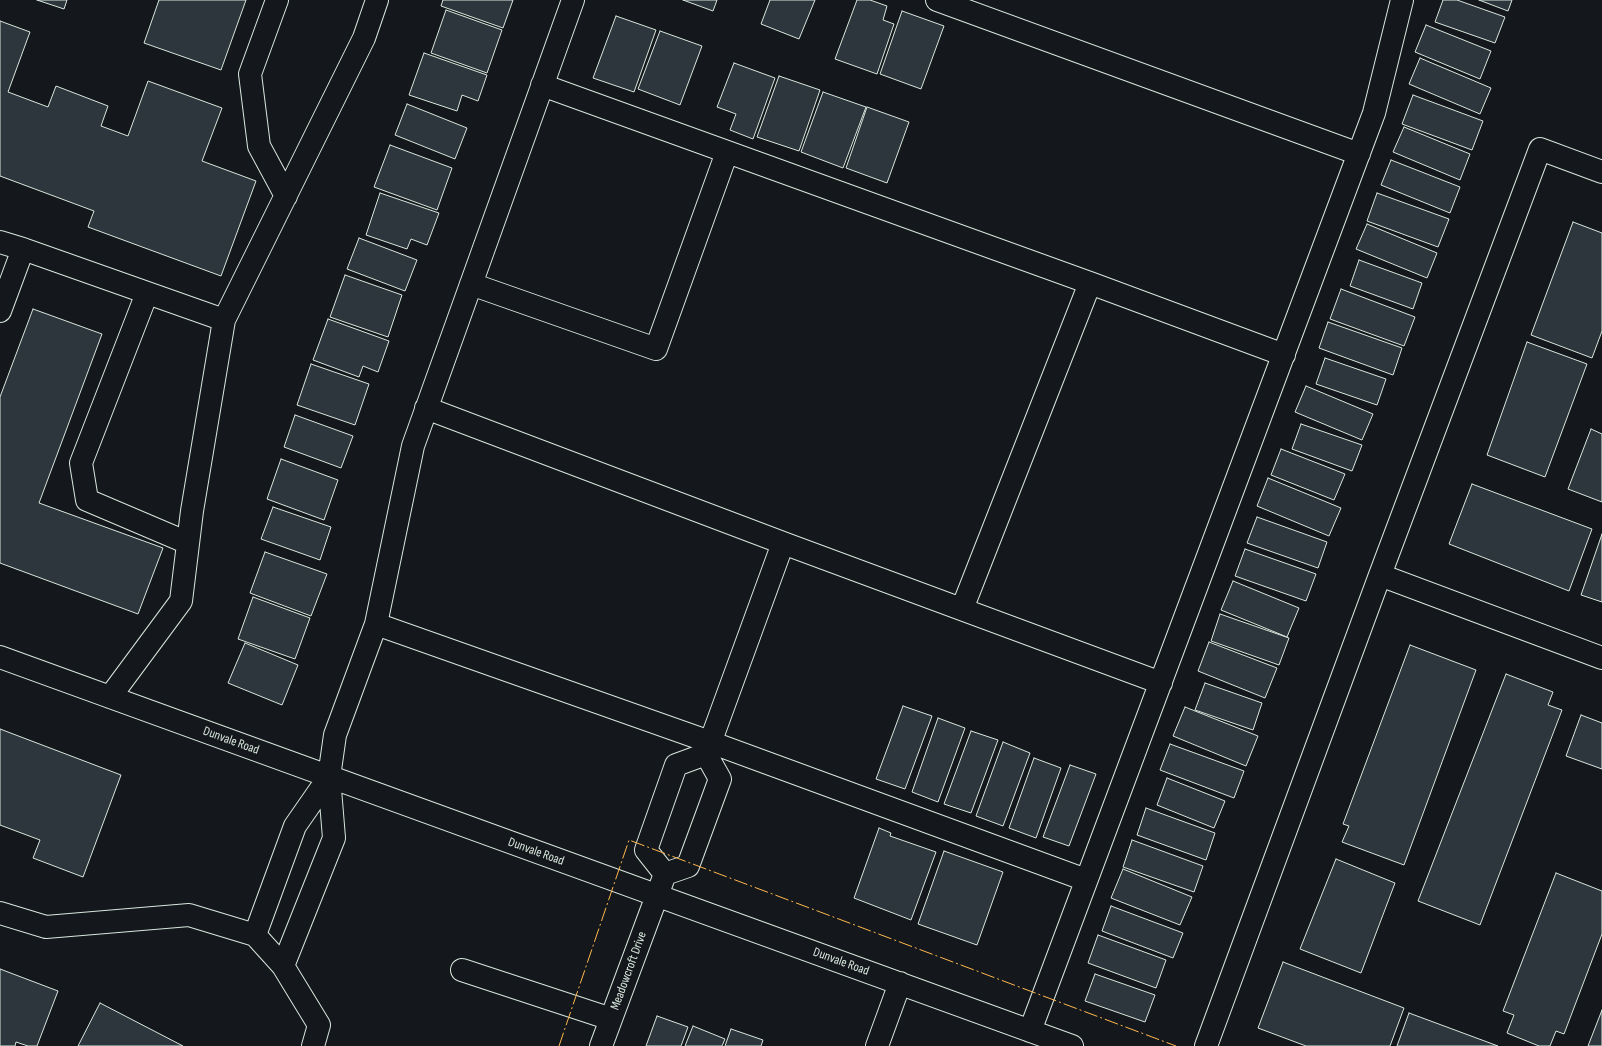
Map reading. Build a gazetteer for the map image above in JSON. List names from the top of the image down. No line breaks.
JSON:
{"streets":{"street":["Dunvale Road","Meadowcroft Drive"]},"crossings":[["Dunvale Road","Meadowcroft Drive"]]}
